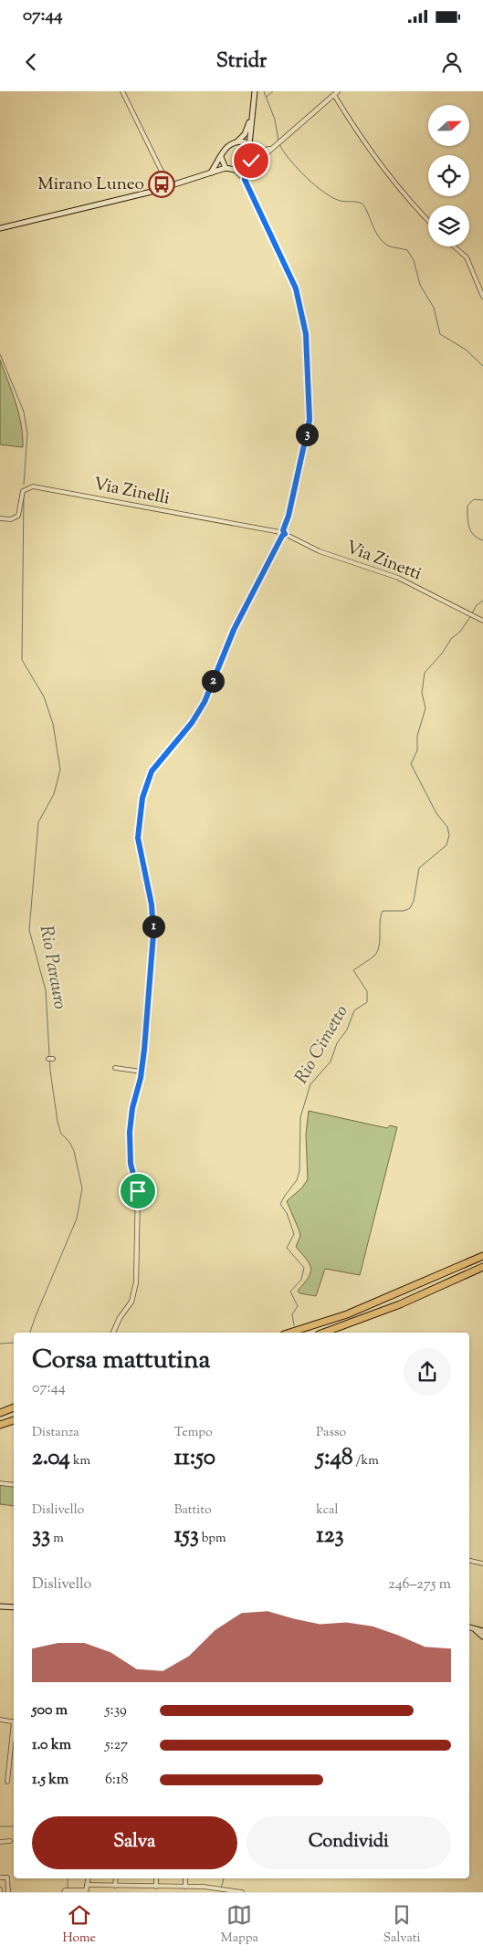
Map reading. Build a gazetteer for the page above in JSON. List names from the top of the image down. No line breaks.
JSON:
{"streets":{"street":["Via Zinelli","Via Zinetti"]},"crossings":[["Via Zinelli","Via Zinetti"]],"water":["Rio Parauro","Rio Cimetto"],"places":{"bus stop":["Mirano Luneo"]},"north":"right","page":{"status":"07:44","header":"Stridr","pins":["3","2","1"],"heading":["Corsa mattutina","07:44"],"stats":[["Distanza","2.04 km"],["Tempo","11:50"],["Passo","5:48 /km"],["Dislivello","33 m"],["Battito","153 bpm"],["kcal","123"]],"chart":["Dislivello","246–275 m"],"list":[{"name":"500 m","note":"5:39"},{"name":"1.0 km","note":"5:27"},{"name":"1.5 km","note":"6:18"}],"buttons":["Salva","Condividi"],"tabs":["Home","Mappa","Salvati"]}}
